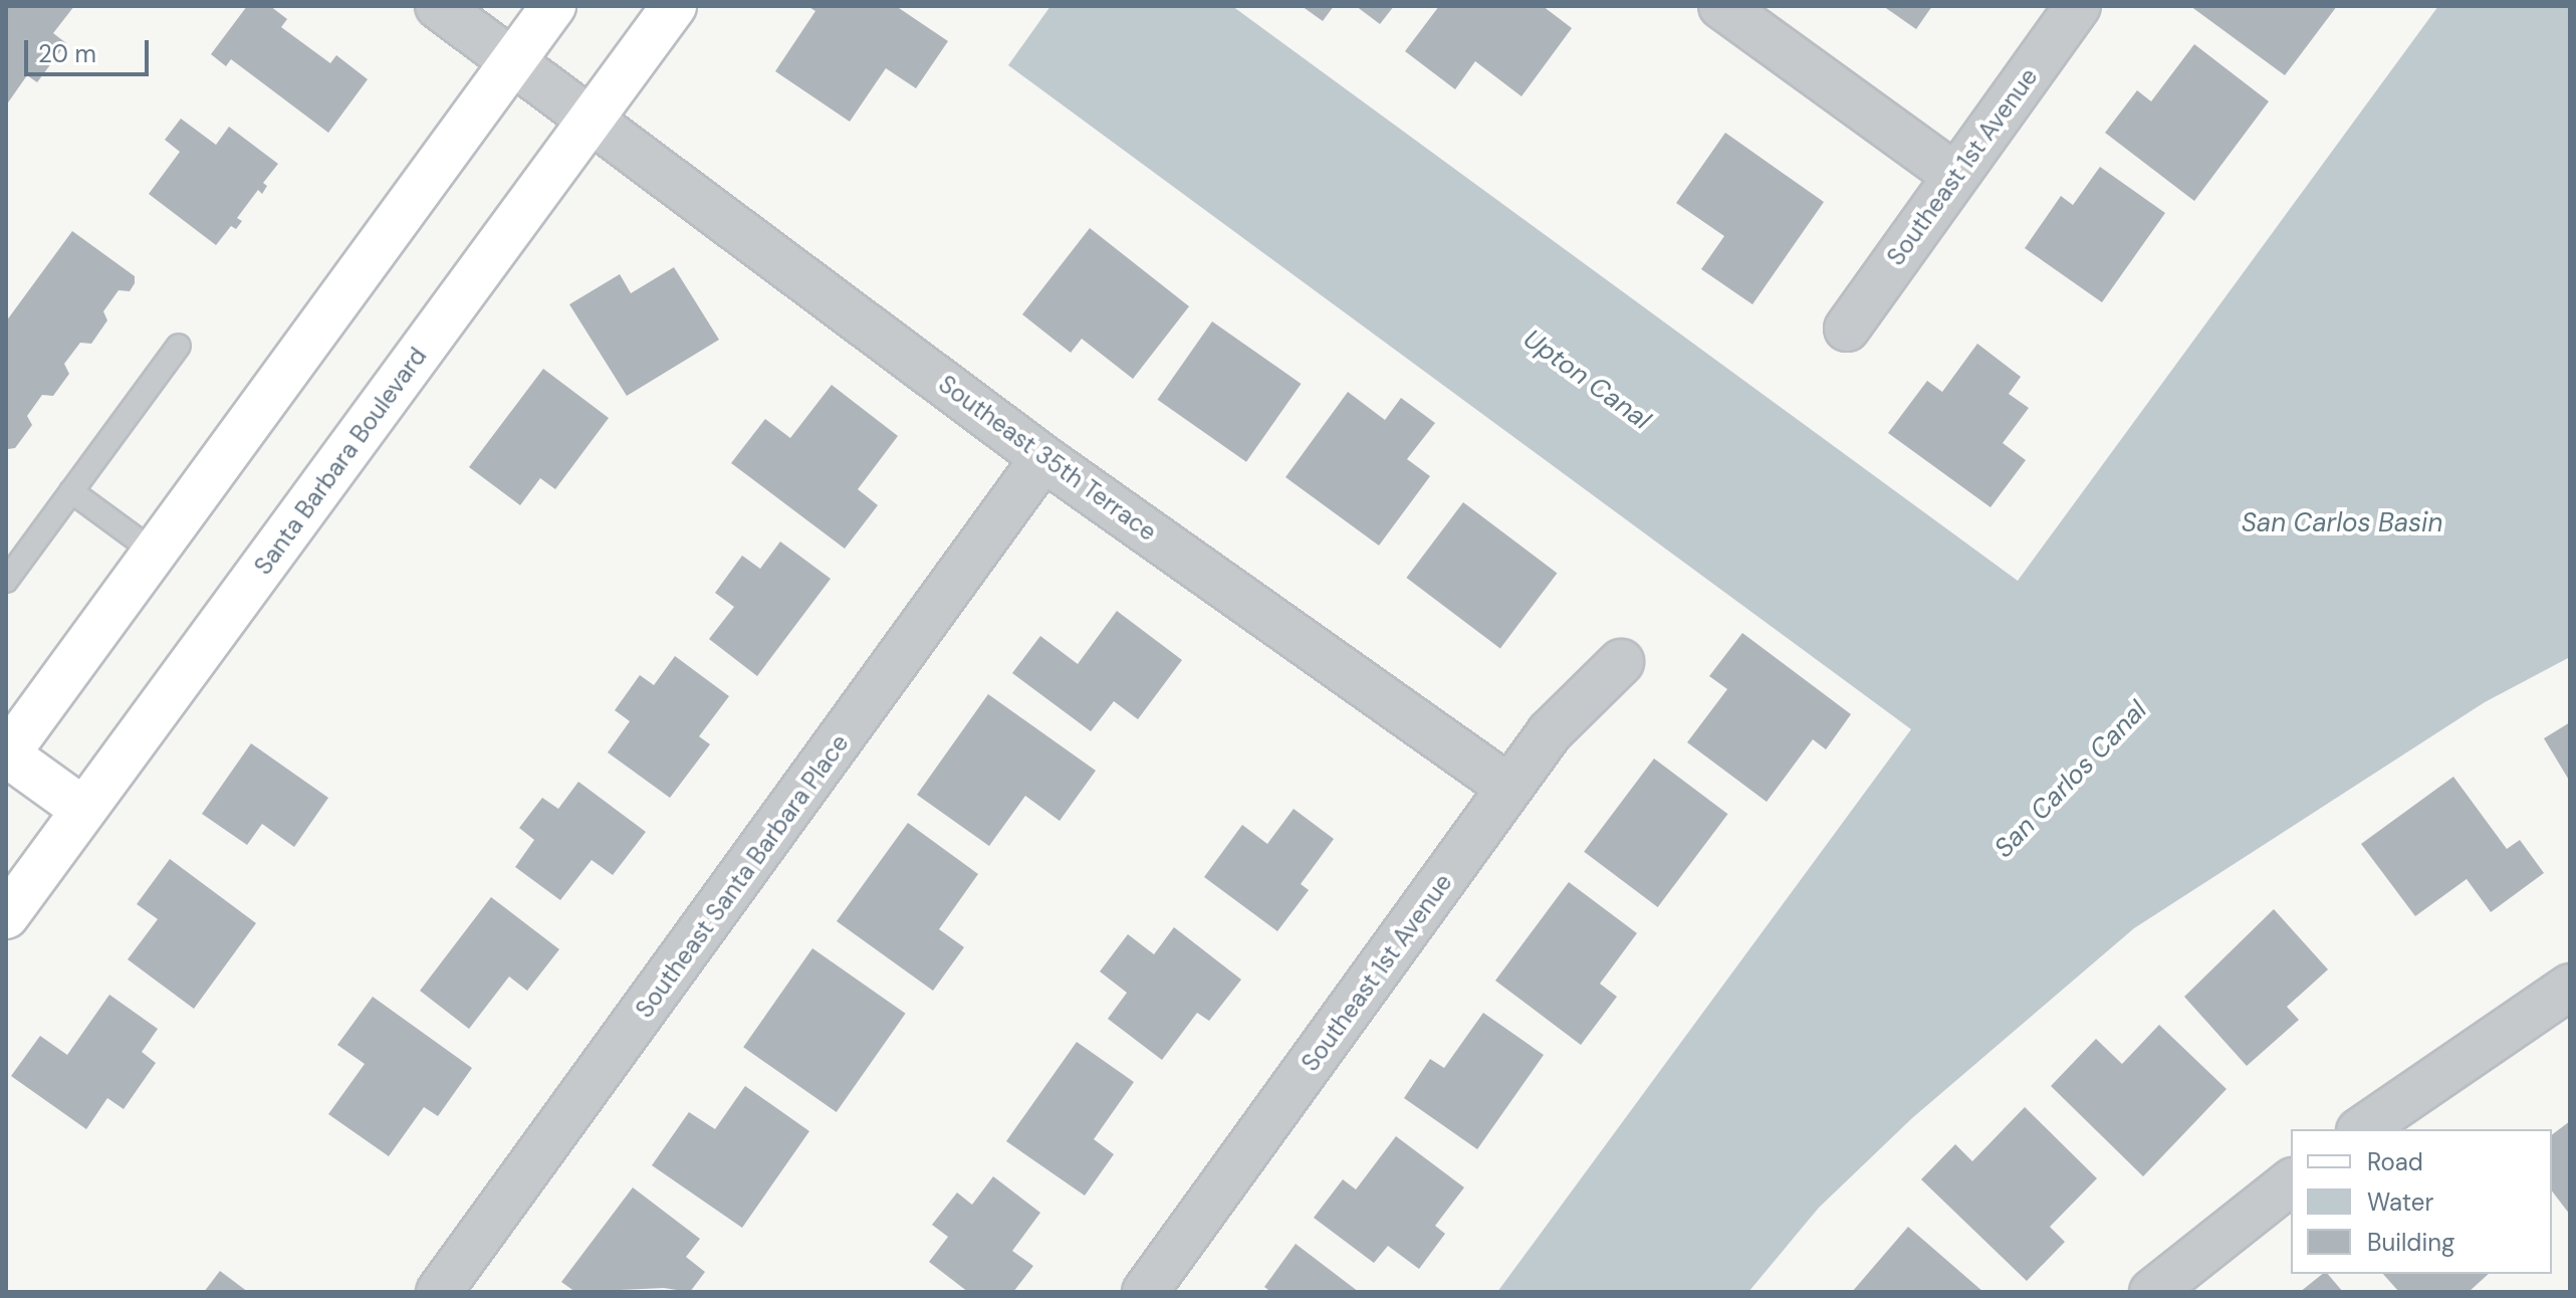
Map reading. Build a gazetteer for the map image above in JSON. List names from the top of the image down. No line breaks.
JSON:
{"streets":{"main road":["Santa Barbara Boulevard"],"street":["Southeast 1st Avenue","Southeast 35th Terrace","Southeast Santa Barbara Place"]},"crossings":[["Southeast 1st Avenue","Southeast 35th Terrace"],["Southeast 35th Terrace","Santa Barbara Boulevard"],["Southeast 35th Terrace","Southeast Santa Barbara Place"]],"water":["Upton Canal","San Carlos Basin","San Carlos Canal"],"legend":["Road","Water","Building"],"scale_bar":"20 m"}
